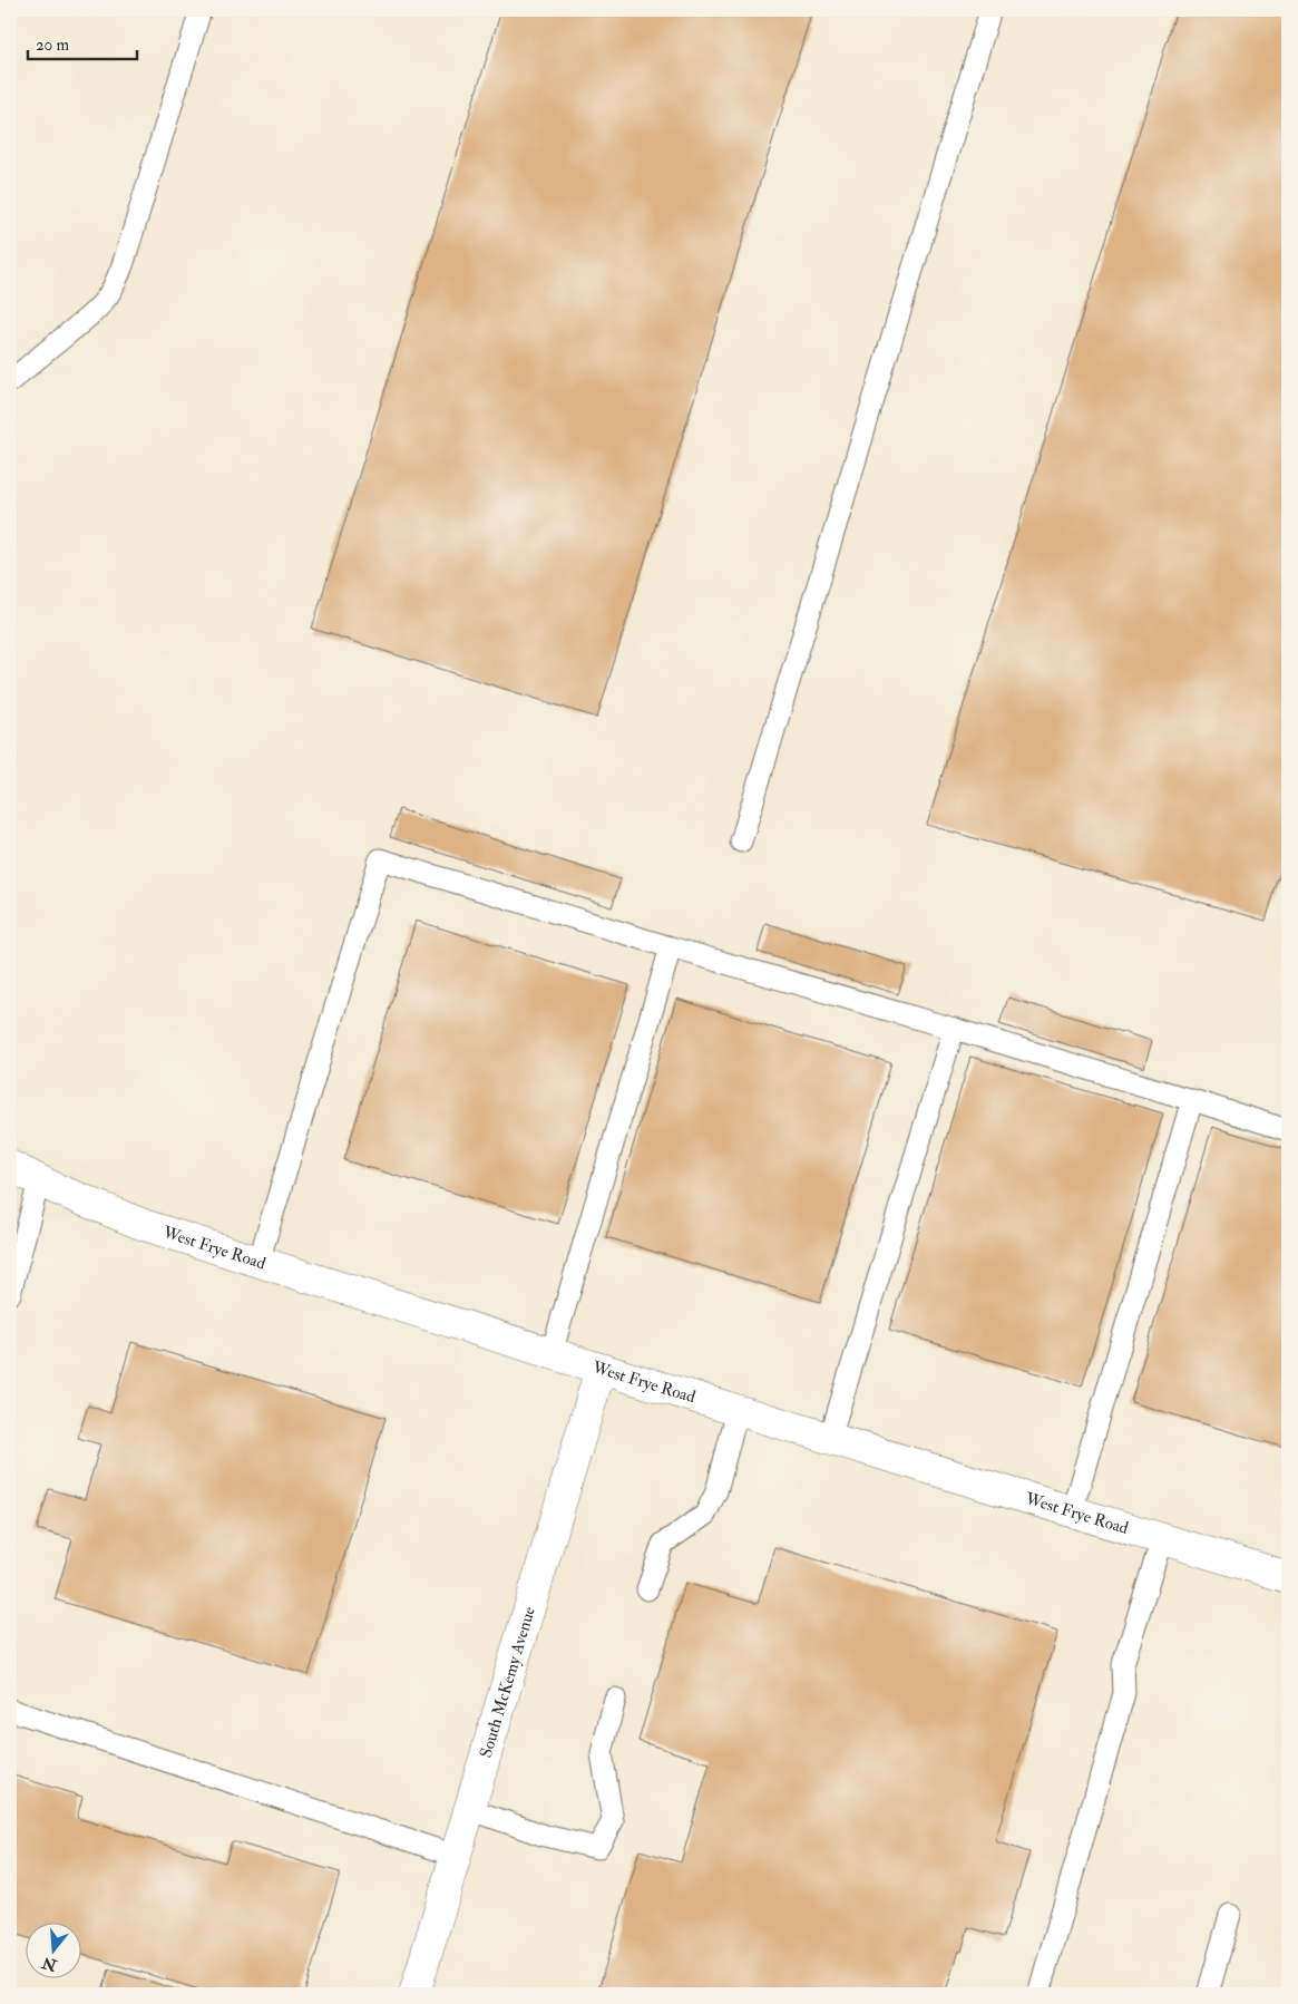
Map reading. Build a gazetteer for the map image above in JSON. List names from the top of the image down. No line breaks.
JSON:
{"streets":{"street":["West Frye Road","South McKemy Avenue"]},"crossings":[["West Frye Road","South McKemy Avenue"]],"scale_bar":"20 m","north":"bottom"}
